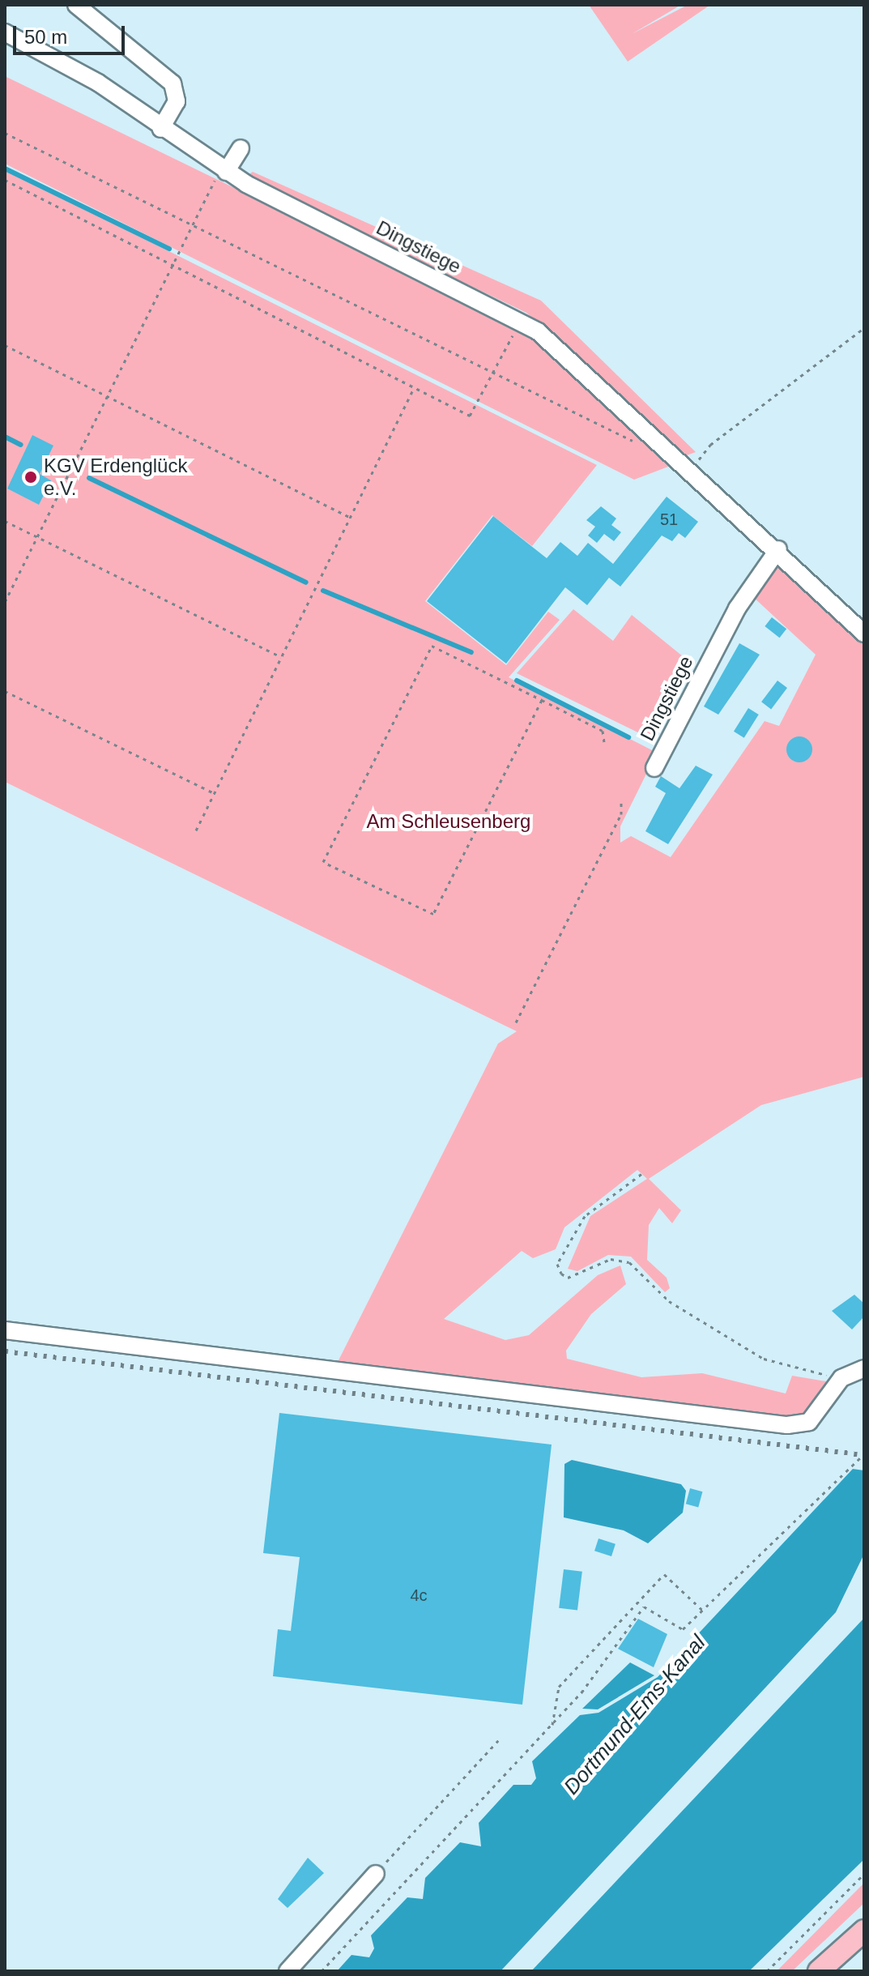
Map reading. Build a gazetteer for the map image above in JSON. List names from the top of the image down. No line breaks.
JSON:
{"streets":{"street":["Dingstiege"]},"water":["Dortmund-Ems-Kanal"],"parks":["Am Schleusenberg"],"places":["KGV Erdenglück e.V."],"house_numbers":["51","4c"],"scale_bar":"50 m"}
